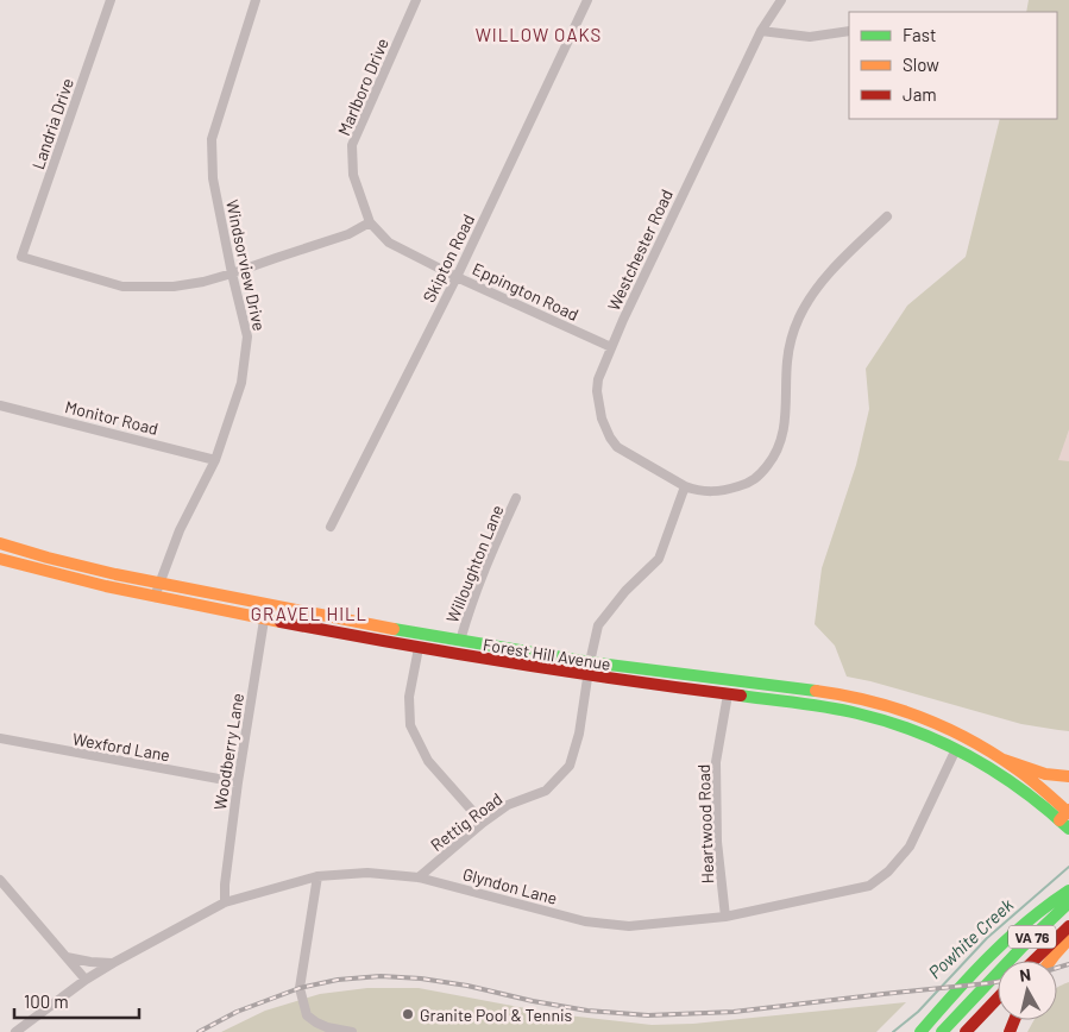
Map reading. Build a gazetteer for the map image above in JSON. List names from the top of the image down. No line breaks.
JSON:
{"streets":{"main road":["Forest Hill Avenue","VA 76"],"street":["Marlboro Drive","Landria Drive","Westchester Road","Skipton Road","Windsorview Drive","Eppington Road","Monitor Road","Willoughton Lane","Wexford Lane","Woodberry Lane","Rettig Road","Heartwood Road","Glyndon Lane"]},"crossings":[["Marlboro Drive","Eppington Road"],["Landria Drive","Windsorview Drive"],["Westchester Road","Eppington Road"],["Westchester Road","Rettig Road"],["Skipton Road","Eppington Road"],["Windsorview Drive","Monitor Road"],["Windsorview Drive","Forest Hill Avenue"],["Willoughton Lane","Forest Hill Avenue"],["Forest Hill Avenue","Woodberry Lane"],["Forest Hill Avenue","Rettig Road"],["Forest Hill Avenue","Heartwood Road"],["Forest Hill Avenue","Glyndon Lane"],["Wexford Lane","Woodberry Lane"],["Woodberry Lane","Glyndon Lane"],["Rettig Road","Glyndon Lane"],["Heartwood Road","Glyndon Lane"]],"districts":["WILLOW OAKS","GRAVEL HILL"],"water":["Powhite Creek"],"places":["Granite Pool & Tennis"],"legend":["Fast","Slow","Jam"],"scale_bar":"100 m","north":"top"}
